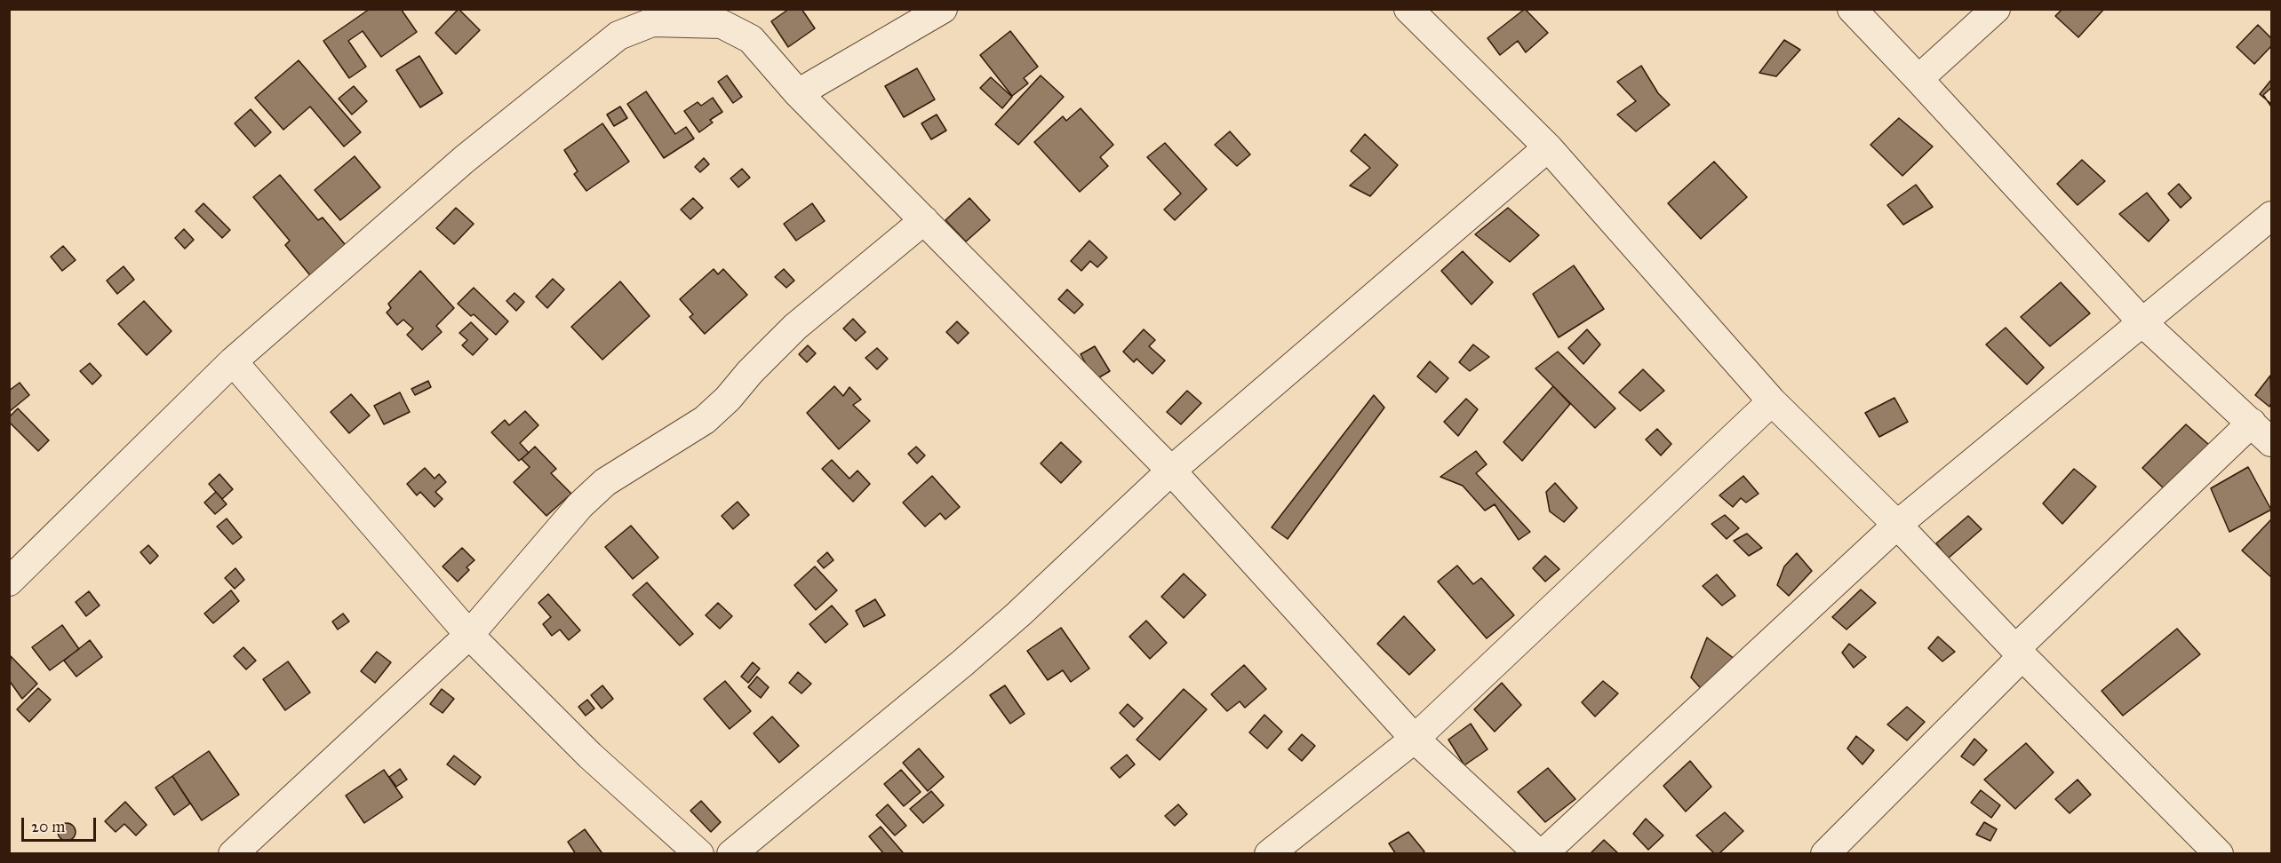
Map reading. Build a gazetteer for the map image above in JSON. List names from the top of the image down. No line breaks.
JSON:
{"scale_bar":"20 m"}
